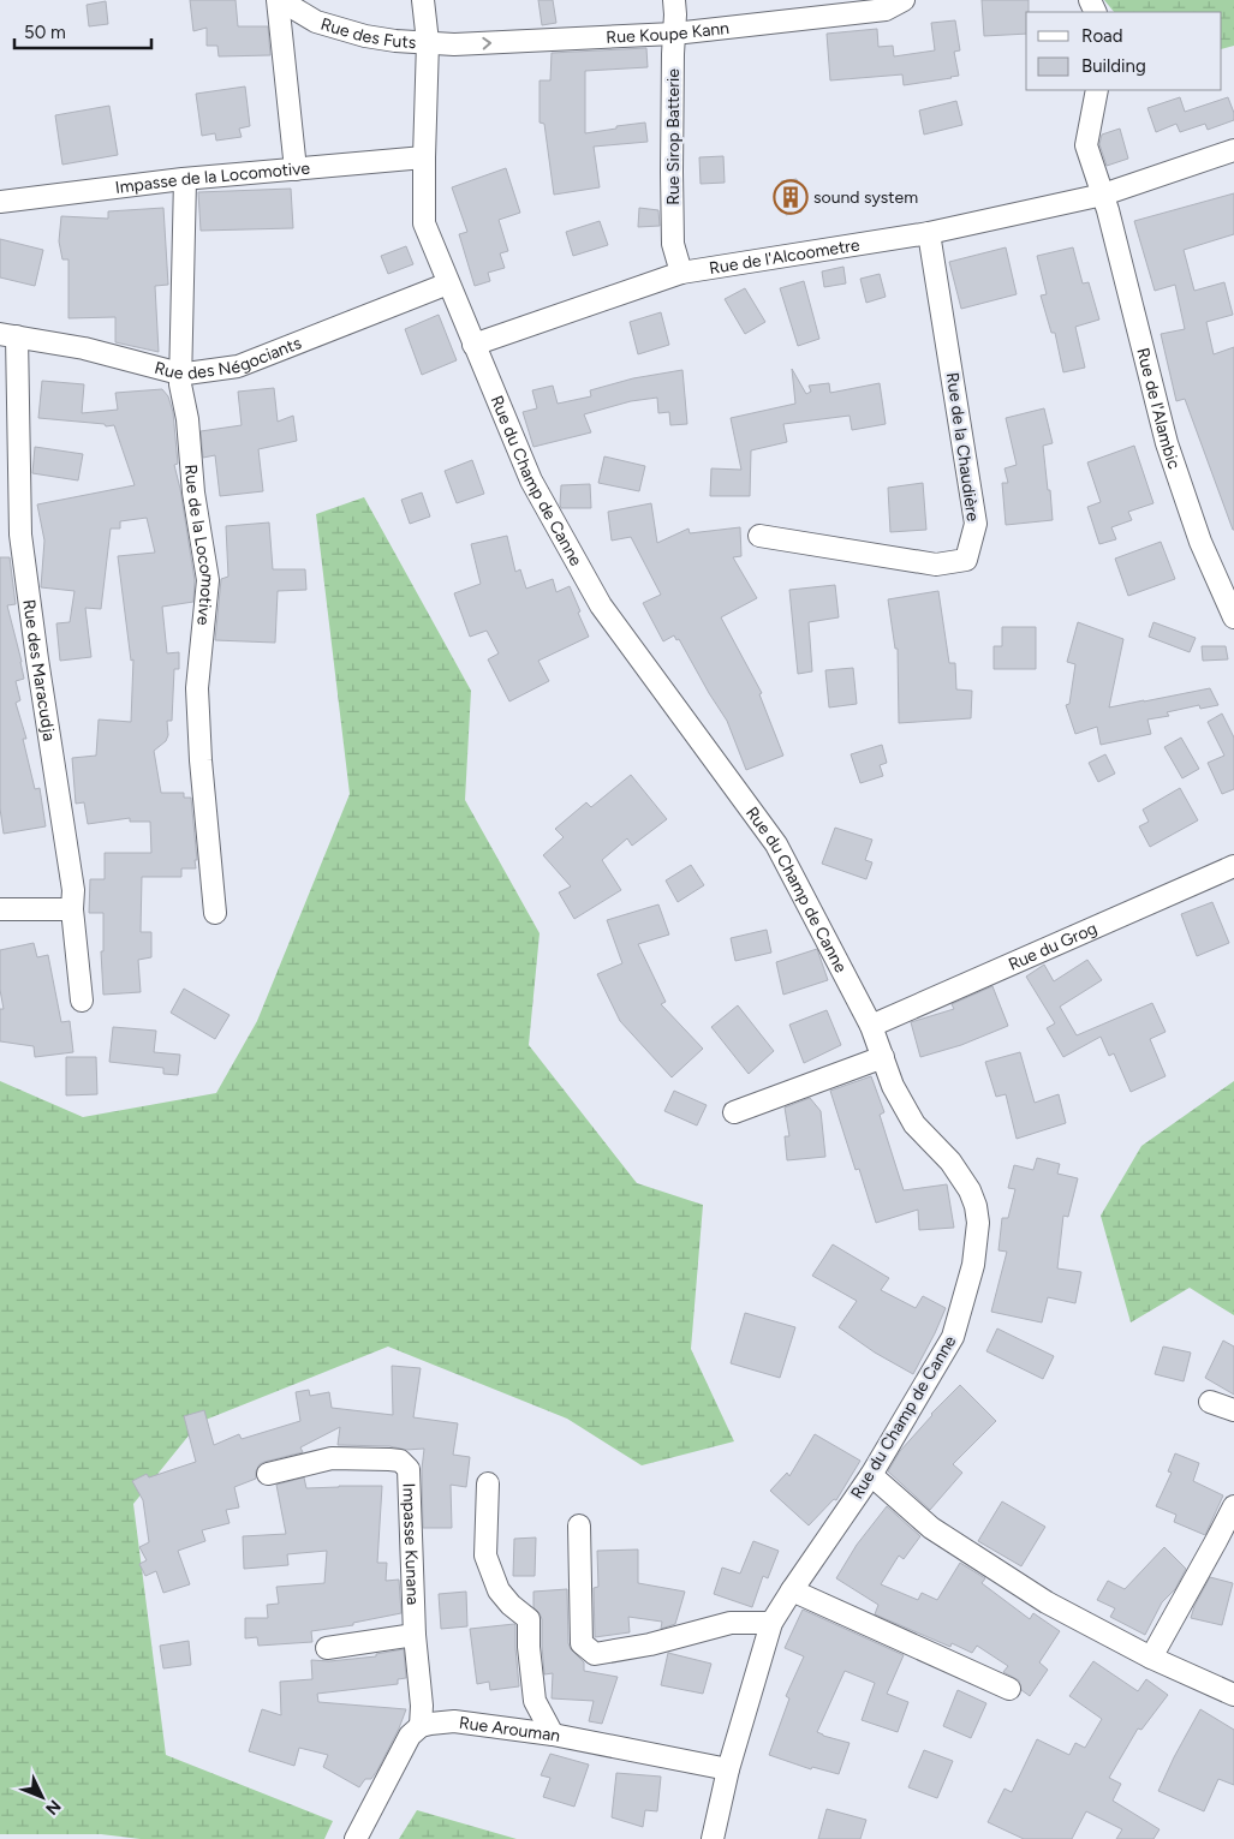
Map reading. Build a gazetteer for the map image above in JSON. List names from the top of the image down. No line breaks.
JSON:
{"streets":{"street":["Rue des Futs","Rue Koupe Kann","Rue Sirop Batterie","Impasse de la Locomotive","Rue de l'Alcoometre","Rue des Négociants","Rue de l'Alambic","Rue de la Chaudière","Rue du Champ de Canne","Rue de la Locomotive","Rue des Maracudja","Rue du Grog","Impasse Kunana","Rue Arouman"]},"crossings":[["Rue des Futs","Rue Koupe Kann"],["Rue des Futs","Rue du Champ de Canne"],["Rue Koupe Kann","Rue Sirop Batterie"],["Rue Koupe Kann","Rue du Champ de Canne"],["Rue Sirop Batterie","Rue de l'Alcoometre"],["Impasse de la Locomotive","Rue du Champ de Canne"],["Impasse de la Locomotive","Rue de la Locomotive"],["Rue de l'Alcoometre","Rue de l'Alambic"],["Rue de l'Alcoometre","Rue de la Chaudière"],["Rue de l'Alcoometre","Rue du Champ de Canne"],["Rue des Négociants","Rue du Champ de Canne"],["Rue des Négociants","Rue de la Locomotive"],["Rue des Négociants","Rue des Maracudja"],["Rue du Champ de Canne","Rue du Grog"],["Rue du Champ de Canne","Rue Arouman"],["Impasse Kunana","Rue Arouman"]],"one_way":["Rue Koupe Kann"],"places":{"building":["sound system"]},"legend":["Road","Building"],"scale_bar":"50 m","north":"bottom right"}
